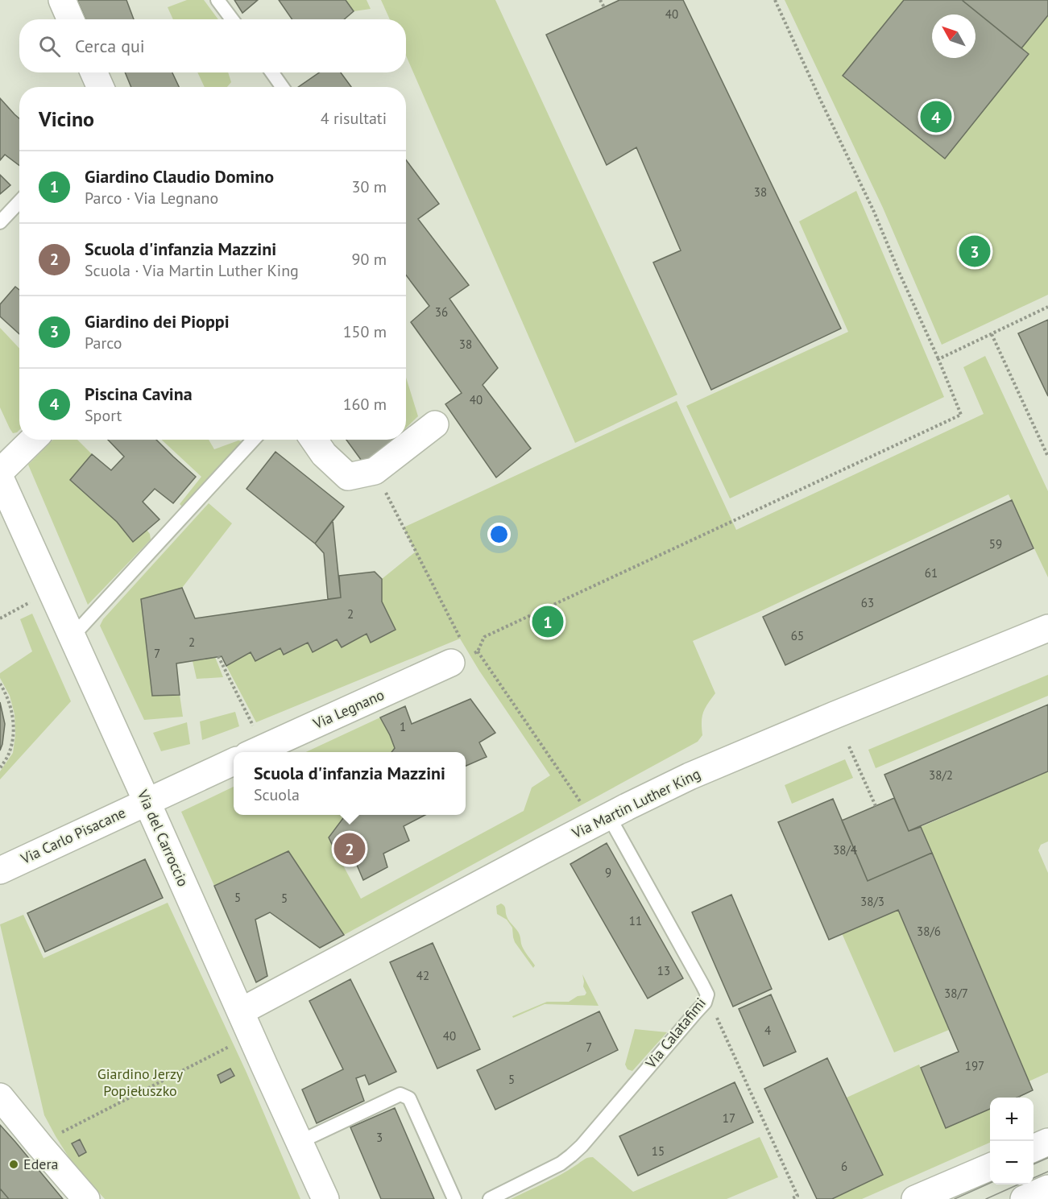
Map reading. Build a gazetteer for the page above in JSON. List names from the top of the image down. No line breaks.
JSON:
{"streets":{"street":["Via Legnano","Via Martin Luther King","Via Carlo Pisacane","Via del Carroccio"],"lane":["Via Calatafimi"]},"crossings":[["Via Martin Luther King","Via del Carroccio"],["Via Martin Luther King","Via Calatafimi"],["Via Carlo Pisacane","Via del Carroccio"]],"parks":["Giardino Jerzy Popiełuszko"],"places":["Edera"],"house_numbers":["40","38","36","38","40","59","61","63","2","65","2","7","1","38/2","38/4","9","5","5","38/3","11","38/6","13","42","38/7","4","40","7","197","5","17","3","15","6"],"north":"top left","page":{"search":"Cerca qui","heading":["Vicino","4 risultati"],"pins":["4","3","1","2"],"list":[{"mark":"1","name":"Giardino Claudio Domino","note":"Parco · Via Legnano","value":"30 m"},{"mark":"2","name":"Scuola d'infanzia Mazzini","note":"Scuola · Via Martin Luther King","value":"90 m"},{"mark":"3","name":"Giardino dei Pioppi","note":"Parco","value":"150 m"},{"mark":"4","name":"Piscina Cavina","note":"Sport","value":"160 m"}],"popup":["Scuola d'infanzia Mazzini","Scuola"],"map_buttons":["+","−"]}}
